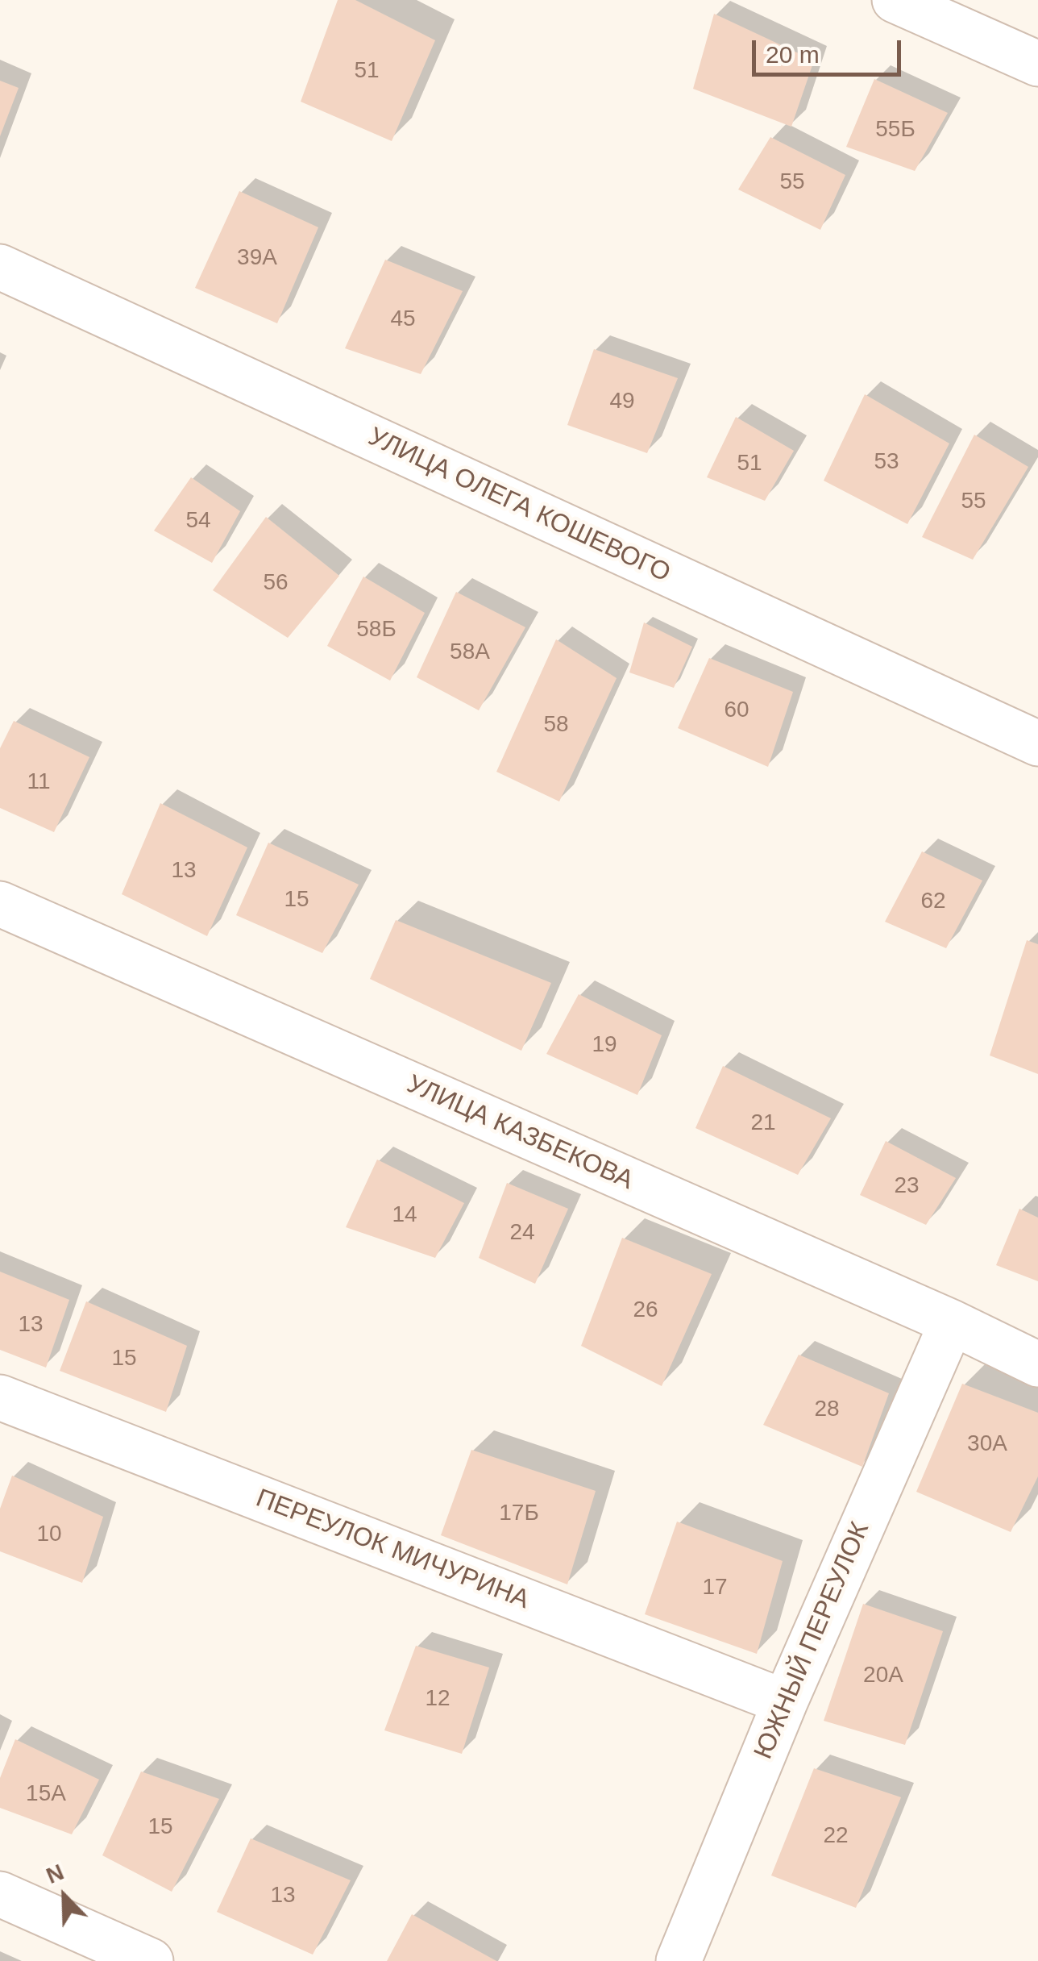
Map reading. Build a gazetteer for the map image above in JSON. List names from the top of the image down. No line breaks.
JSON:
{"streets":{"street":["УЛИЦА ОЛЕГА КОШЕВОГО","УЛИЦА КАЗБЕКОВА","ПЕРЕУЛОК МИЧУРИНА","ЮЖНЫЙ ПЕРЕУЛОК"]},"crossings":[["УЛИЦА КАЗБЕКОВА","ЮЖНЫЙ ПЕРЕУЛОК"],["ПЕРЕУЛОК МИЧУРИНА","ЮЖНЫЙ ПЕРЕУЛОК"]],"house_numbers":["51","55Б","55","39А","45","49","53","51","55","54","56","58Б","58А","60","58","11","13","15","62","19","21","23","14","24","26","13","15","28","30А","17Б","10","17","20А","12","15А","15","22","13"],"scale_bar":"20 m","north":"top left"}
